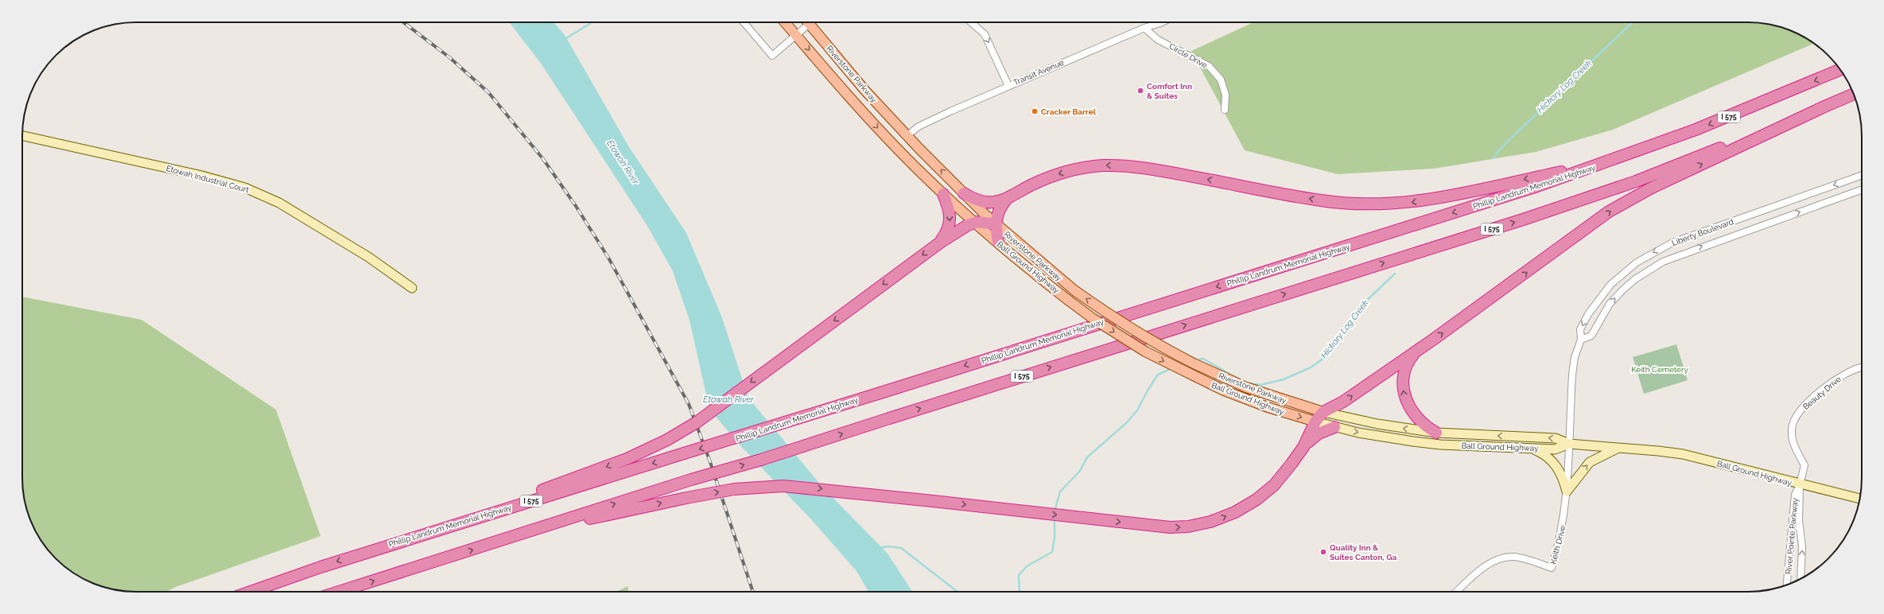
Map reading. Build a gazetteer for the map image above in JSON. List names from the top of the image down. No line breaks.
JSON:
{"streets":{"highway":["I 575","Phillip Landrum Memorial Highway"],"main road":["Riverstone Parkway","Etowah Industrial Court","Ball Ground Highway"],"street":["Circle Drive","Transit Avenue","Liberty Boulevard","Beauty Drive","River Pointe Parkway","Keith Drive"]},"crossings":[["Circle Drive","Transit Avenue"],["Transit Avenue","Riverstone Parkway"],["Riverstone Parkway","Ball Ground Highway"],["Liberty Boulevard","Ball Ground Highway"],["Liberty Boulevard","Keith Drive"],["Ball Ground Highway","Beauty Drive"],["Ball Ground Highway","River Pointe Parkway"],["Ball Ground Highway","Keith Drive"],["Beauty Drive","River Pointe Parkway"]],"water":["Hickory Log Creek","Etowah River"],"parks":["Keith Cemetery"],"places":["Comfort Inn & Suites","Cracker Barrel","Quality Inn & Suites Canton, Ga"]}
